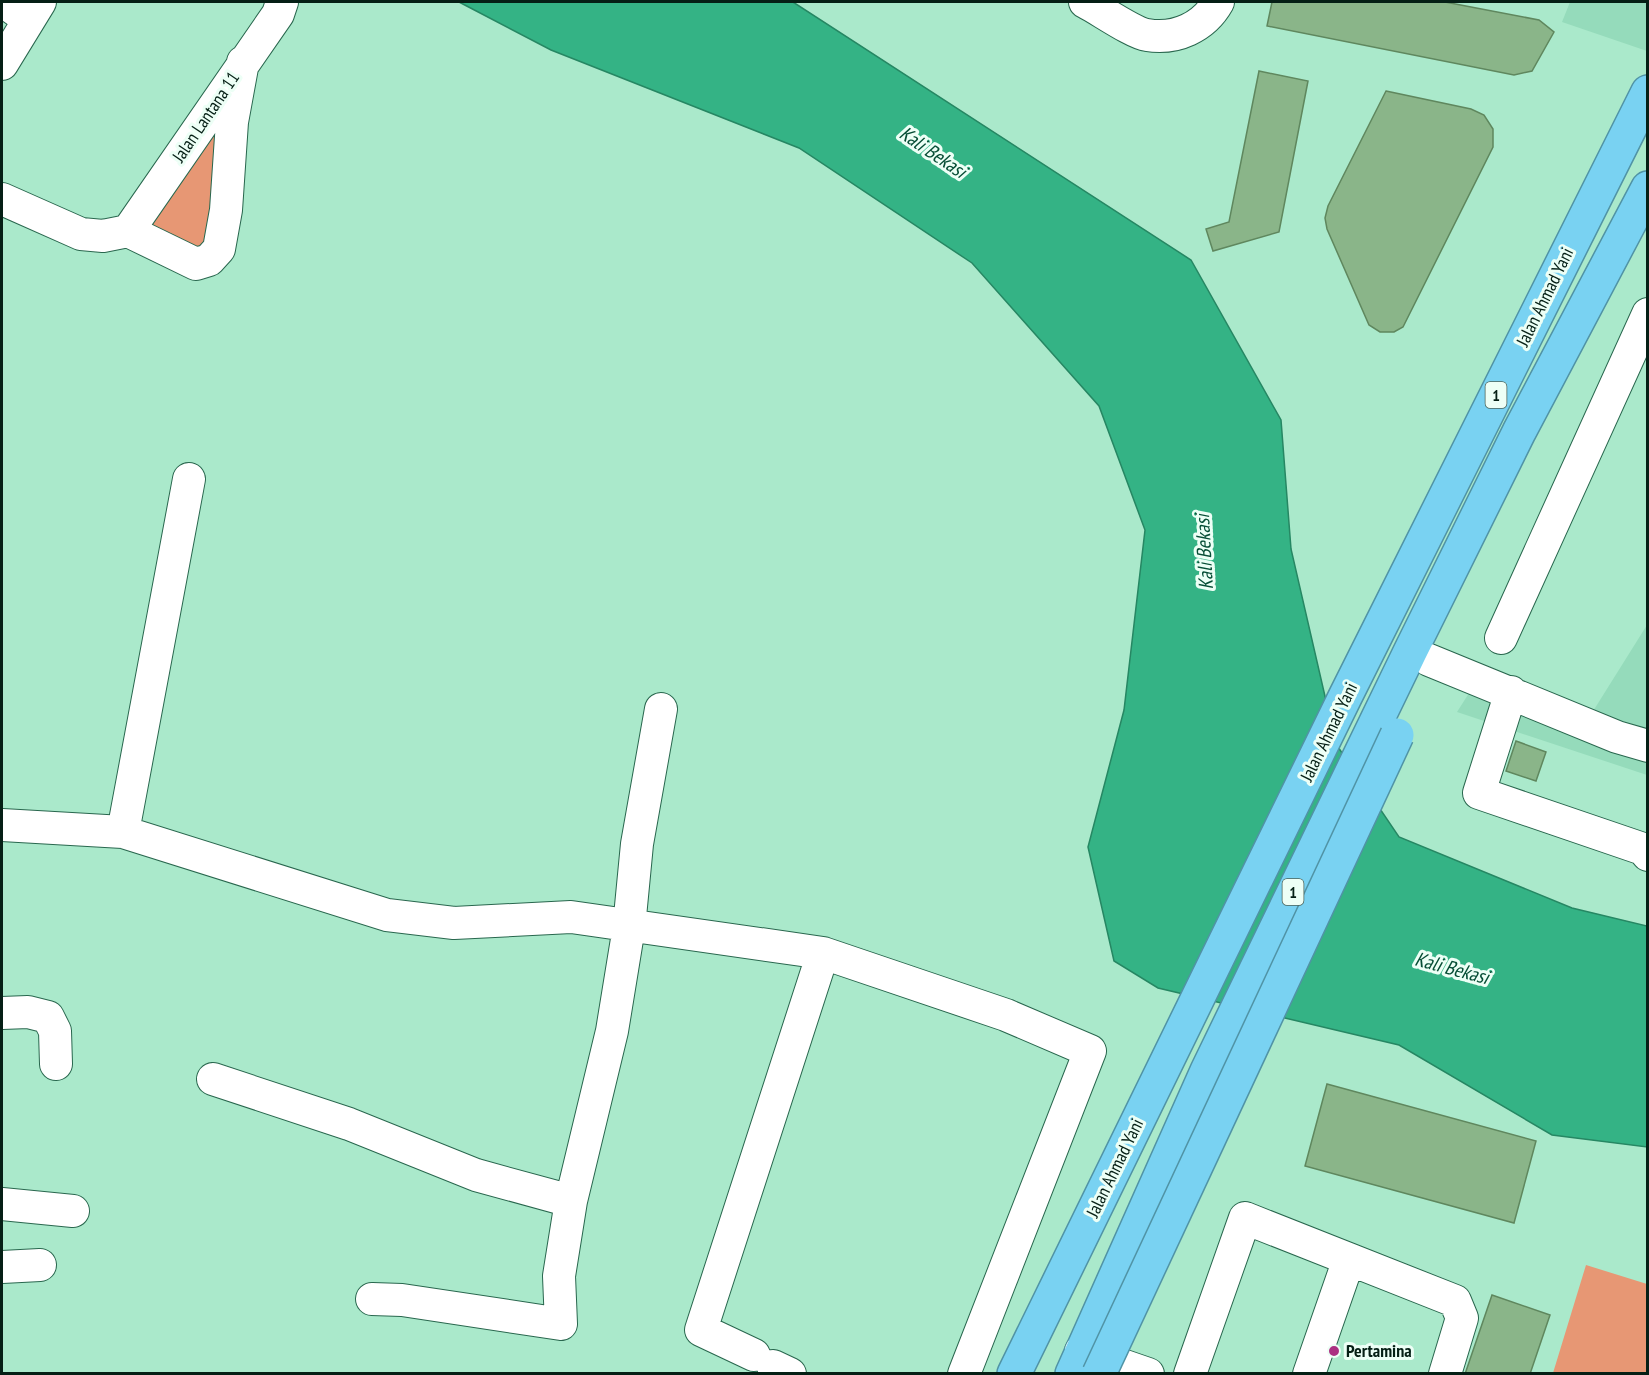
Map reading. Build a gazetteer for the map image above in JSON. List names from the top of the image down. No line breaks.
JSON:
{"streets":{"highway":["Jalan Ahmad Yani","1"],"street":["Jalan Lantana 11"]},"water":["Kali Bekasi"],"places":["Pertamina"]}
